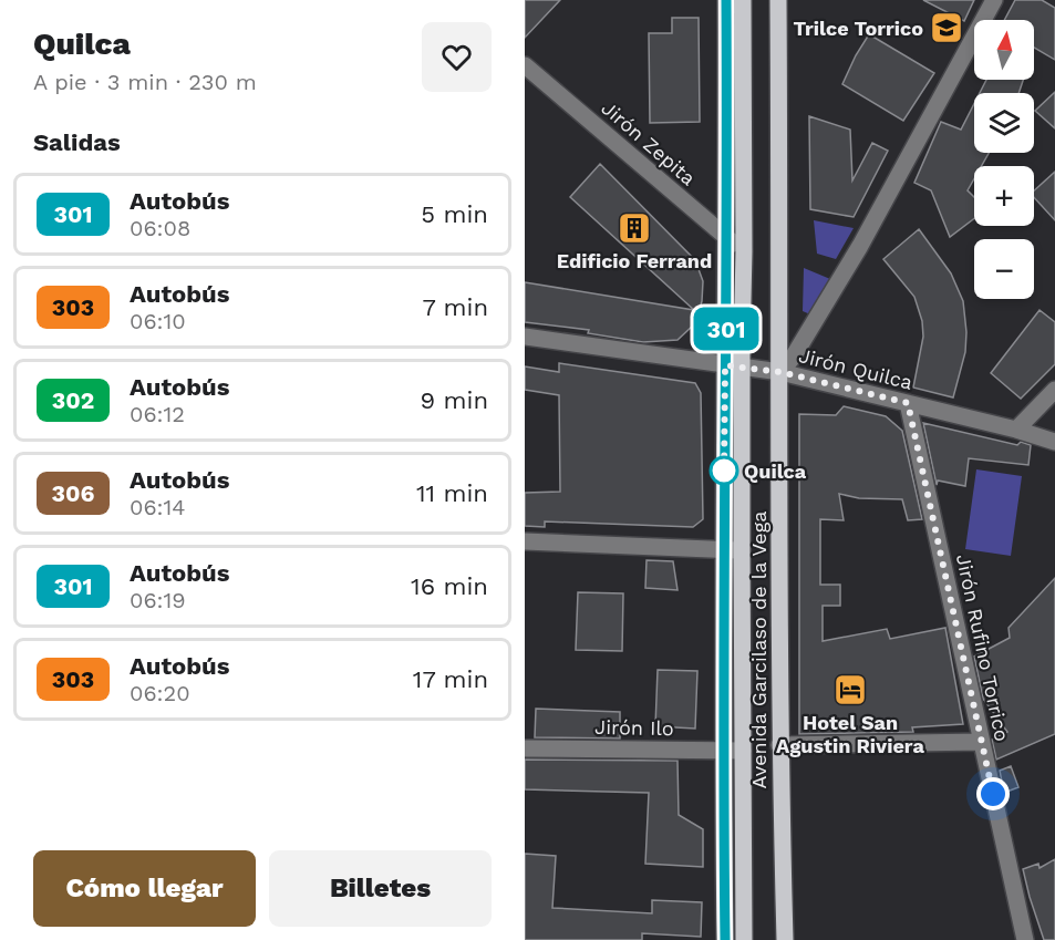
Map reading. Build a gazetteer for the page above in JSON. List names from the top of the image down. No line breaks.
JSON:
{"streets":{"main road":["Avenida Garcilaso de la Vega"],"street":["Jirón Zepita","Jirón Quilca","Jirón Rufino Torrico","Jirón Ilo"]},"crossings":[["Jirón Zepita","Avenida Garcilaso de la Vega"],["Jirón Quilca","Jirón Rufino Torrico"],["Jirón Quilca","Avenida Garcilaso de la Vega"],["Avenida Garcilaso de la Vega","Jirón Ilo"]],"places":{"school or university":["Trilce Torrico"],"building":["Edificio Ferrand"],"other":["Quilca"],"hotel":["Hotel San Agustin Riviera"]},"lines":["bus line 301"],"north":"top","page":{"heading":[["Quilca","A pie · 3 min · 230 m"],"Salidas"],"on_map":"301","map_buttons":["+","−"],"list":[{"mark":"301","name":"Autobús","note":"06:08","value":"5 min"},{"mark":"303","name":"Autobús","note":"06:10","value":"7 min"},{"mark":"302","name":"Autobús","note":"06:12","value":"9 min"},{"mark":"306","name":"Autobús","note":"06:14","value":"11 min"},{"mark":"301","name":"Autobús","note":"06:19","value":"16 min"},{"mark":"303","name":"Autobús","note":"06:20","value":"17 min"}],"buttons":["Cómo llegar","Billetes"]}}
